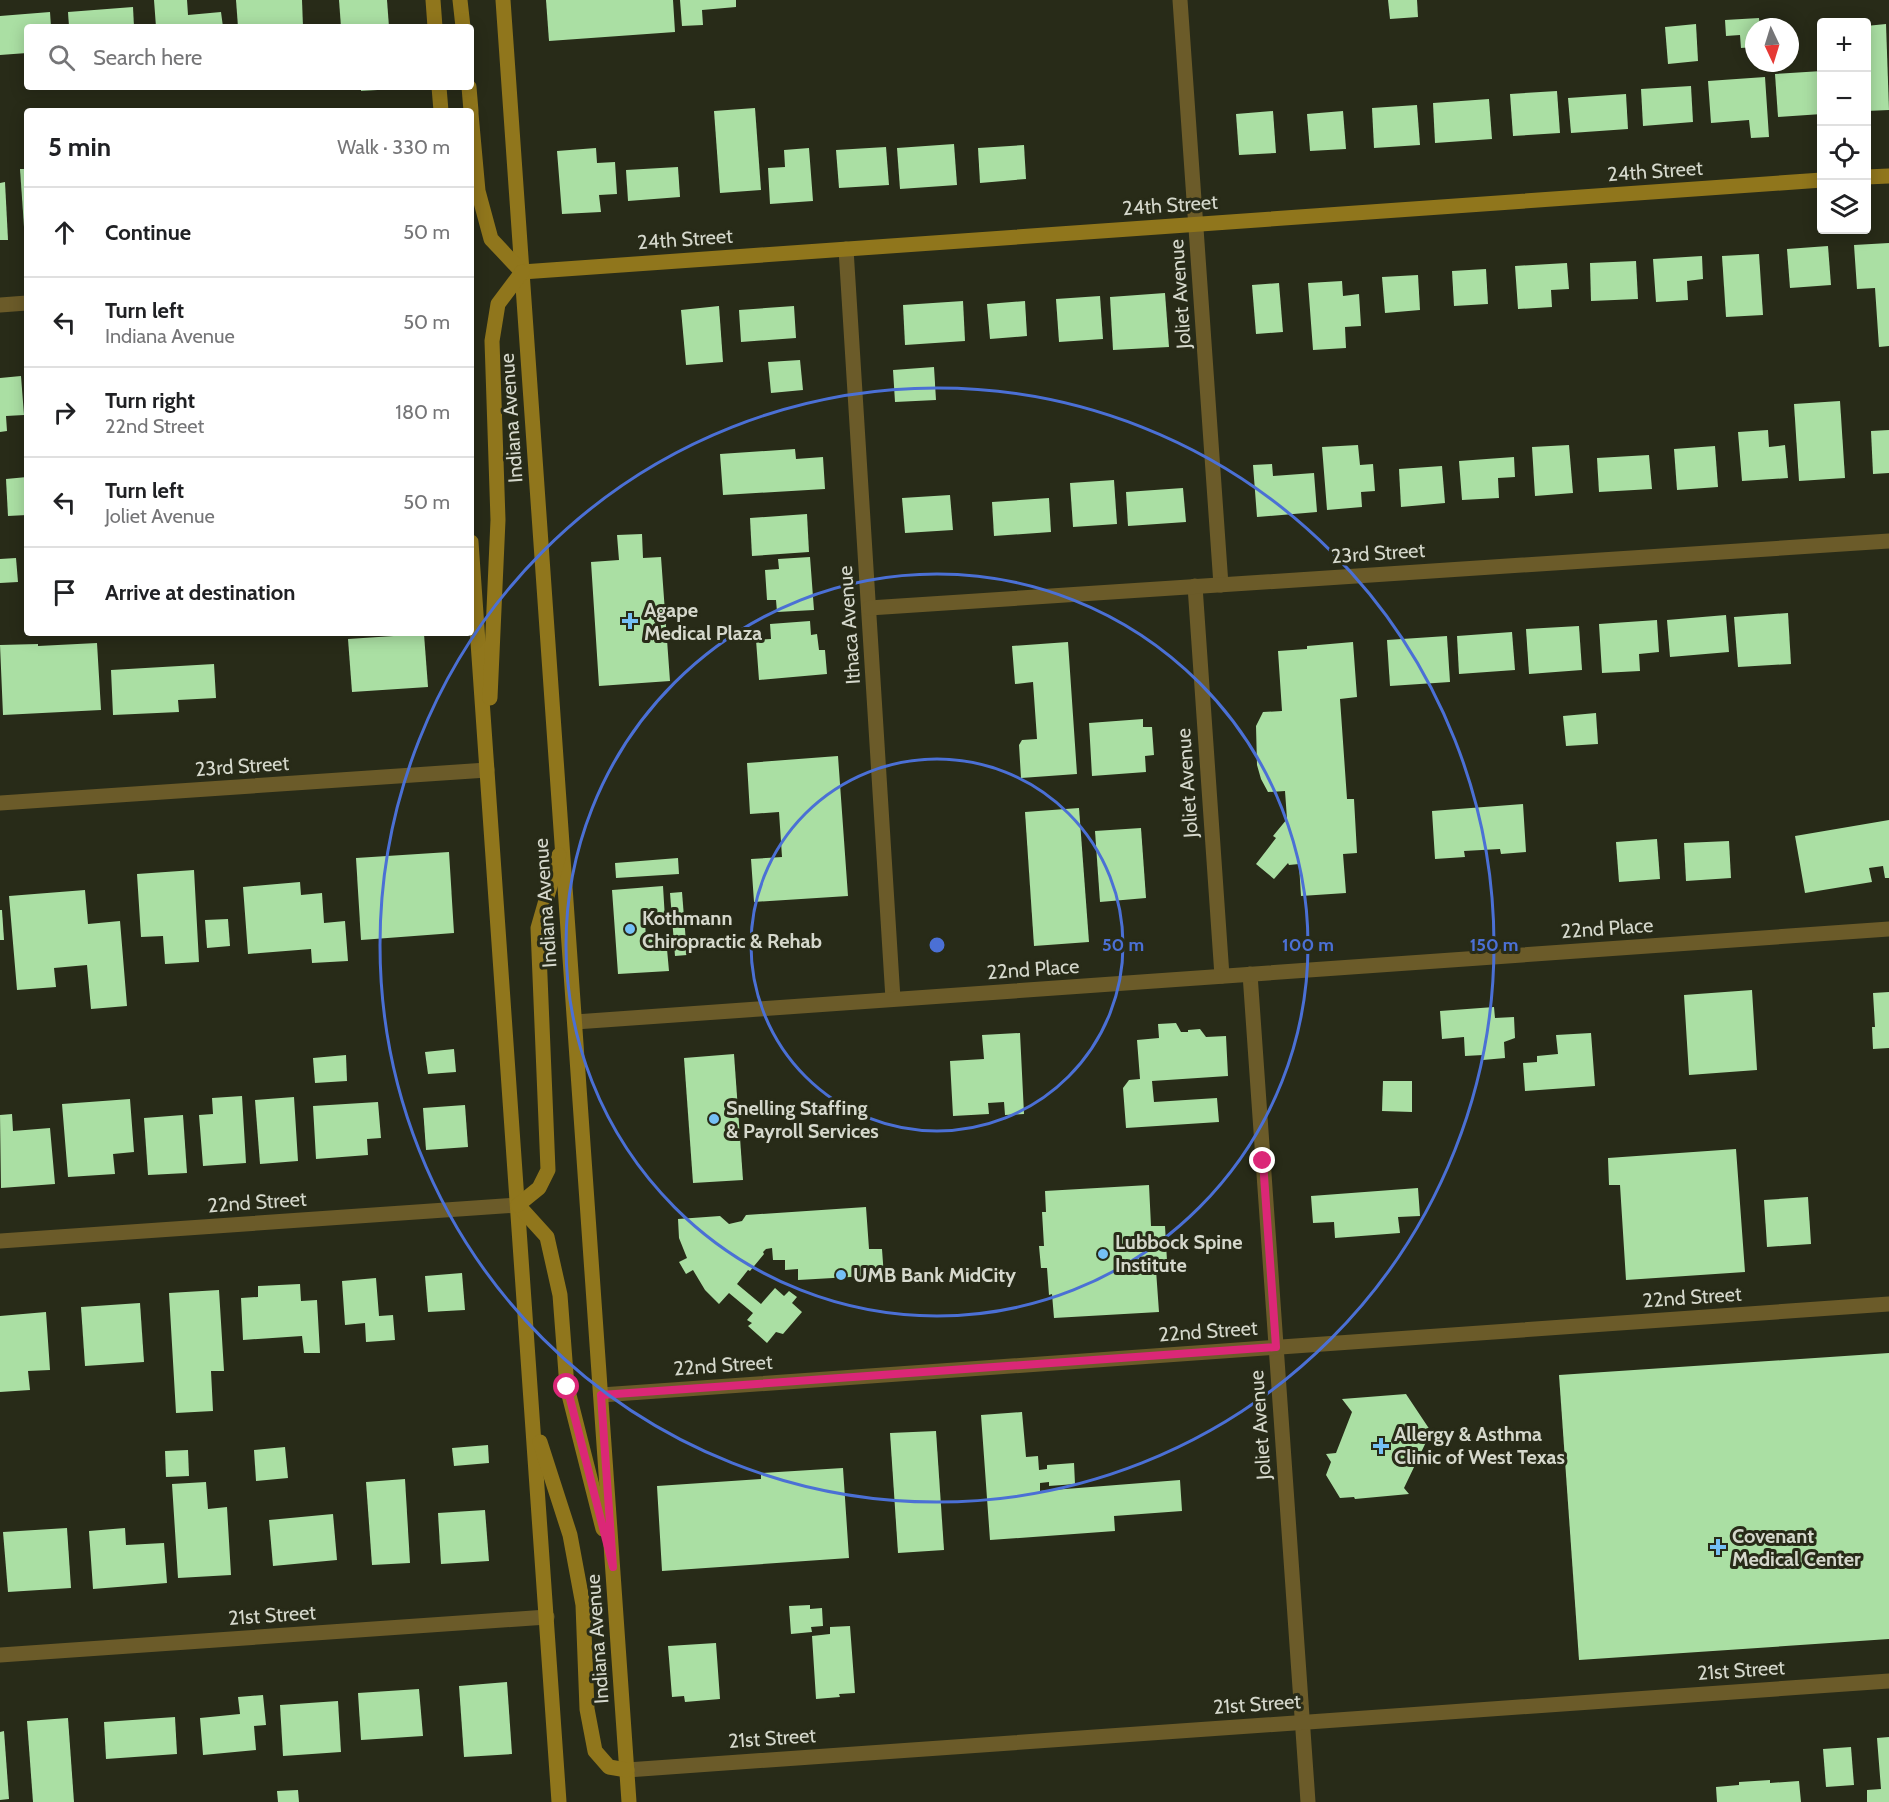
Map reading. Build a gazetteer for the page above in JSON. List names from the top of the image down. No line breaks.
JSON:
{"streets":{"main road":["24th Street","Indiana Avenue"],"street":["Joliet Avenue","23rd Street","Ithaca Avenue","22nd Place","22nd Street","21st Street"]},"crossings":[["24th Street","Joliet Avenue"],["24th Street","Indiana Avenue"],["24th Street","Ithaca Avenue"],["Joliet Avenue","23rd Street"],["Joliet Avenue","22nd Place"],["Joliet Avenue","22nd Street"],["Joliet Avenue","21st Street"],["Indiana Avenue","22nd Place"],["Indiana Avenue","22nd Street"],["Indiana Avenue","21st Street"],["23rd Street","Ithaca Avenue"],["Ithaca Avenue","22nd Place"]],"places":{"health":["Agape Medical Plaza","Allergy & Asthma Clinic of West Texas","Covenant Medical Center"],"other":["Kothmann Chiropractic & Rehab","Snelling Staffing & Payroll Services","Lubbock Spine Institute","UMB Bank MidCity"]},"north":"bottom","page":{"map_buttons":["+","−"],"search":"Search here","heading":["5 min","Walk · 330 m"],"list":[["Continue","50 m"],["Turn left","Indiana Avenue","50 m"],["Turn right","22nd Street","180 m"],["Turn left","Joliet Avenue","50 m"],"Arrive at destination"]},"rings":["50 m","100 m","150 m"]}
